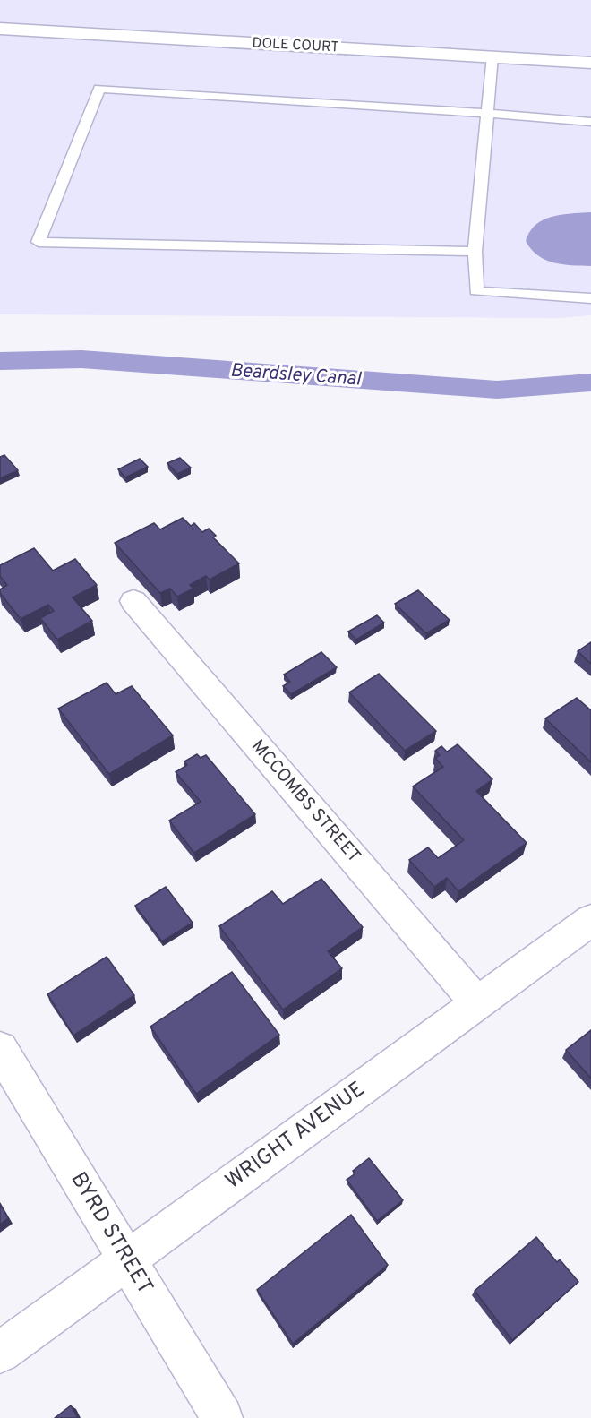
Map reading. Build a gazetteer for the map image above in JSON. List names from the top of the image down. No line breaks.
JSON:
{"streets":{"street":["DOLE COURT","MCCOMBS STREET","WRIGHT AVENUE","BYRD STREET"]},"crossings":[["MCCOMBS STREET","WRIGHT AVENUE"],["WRIGHT AVENUE","BYRD STREET"]],"water":["Beardsley Canal"]}
